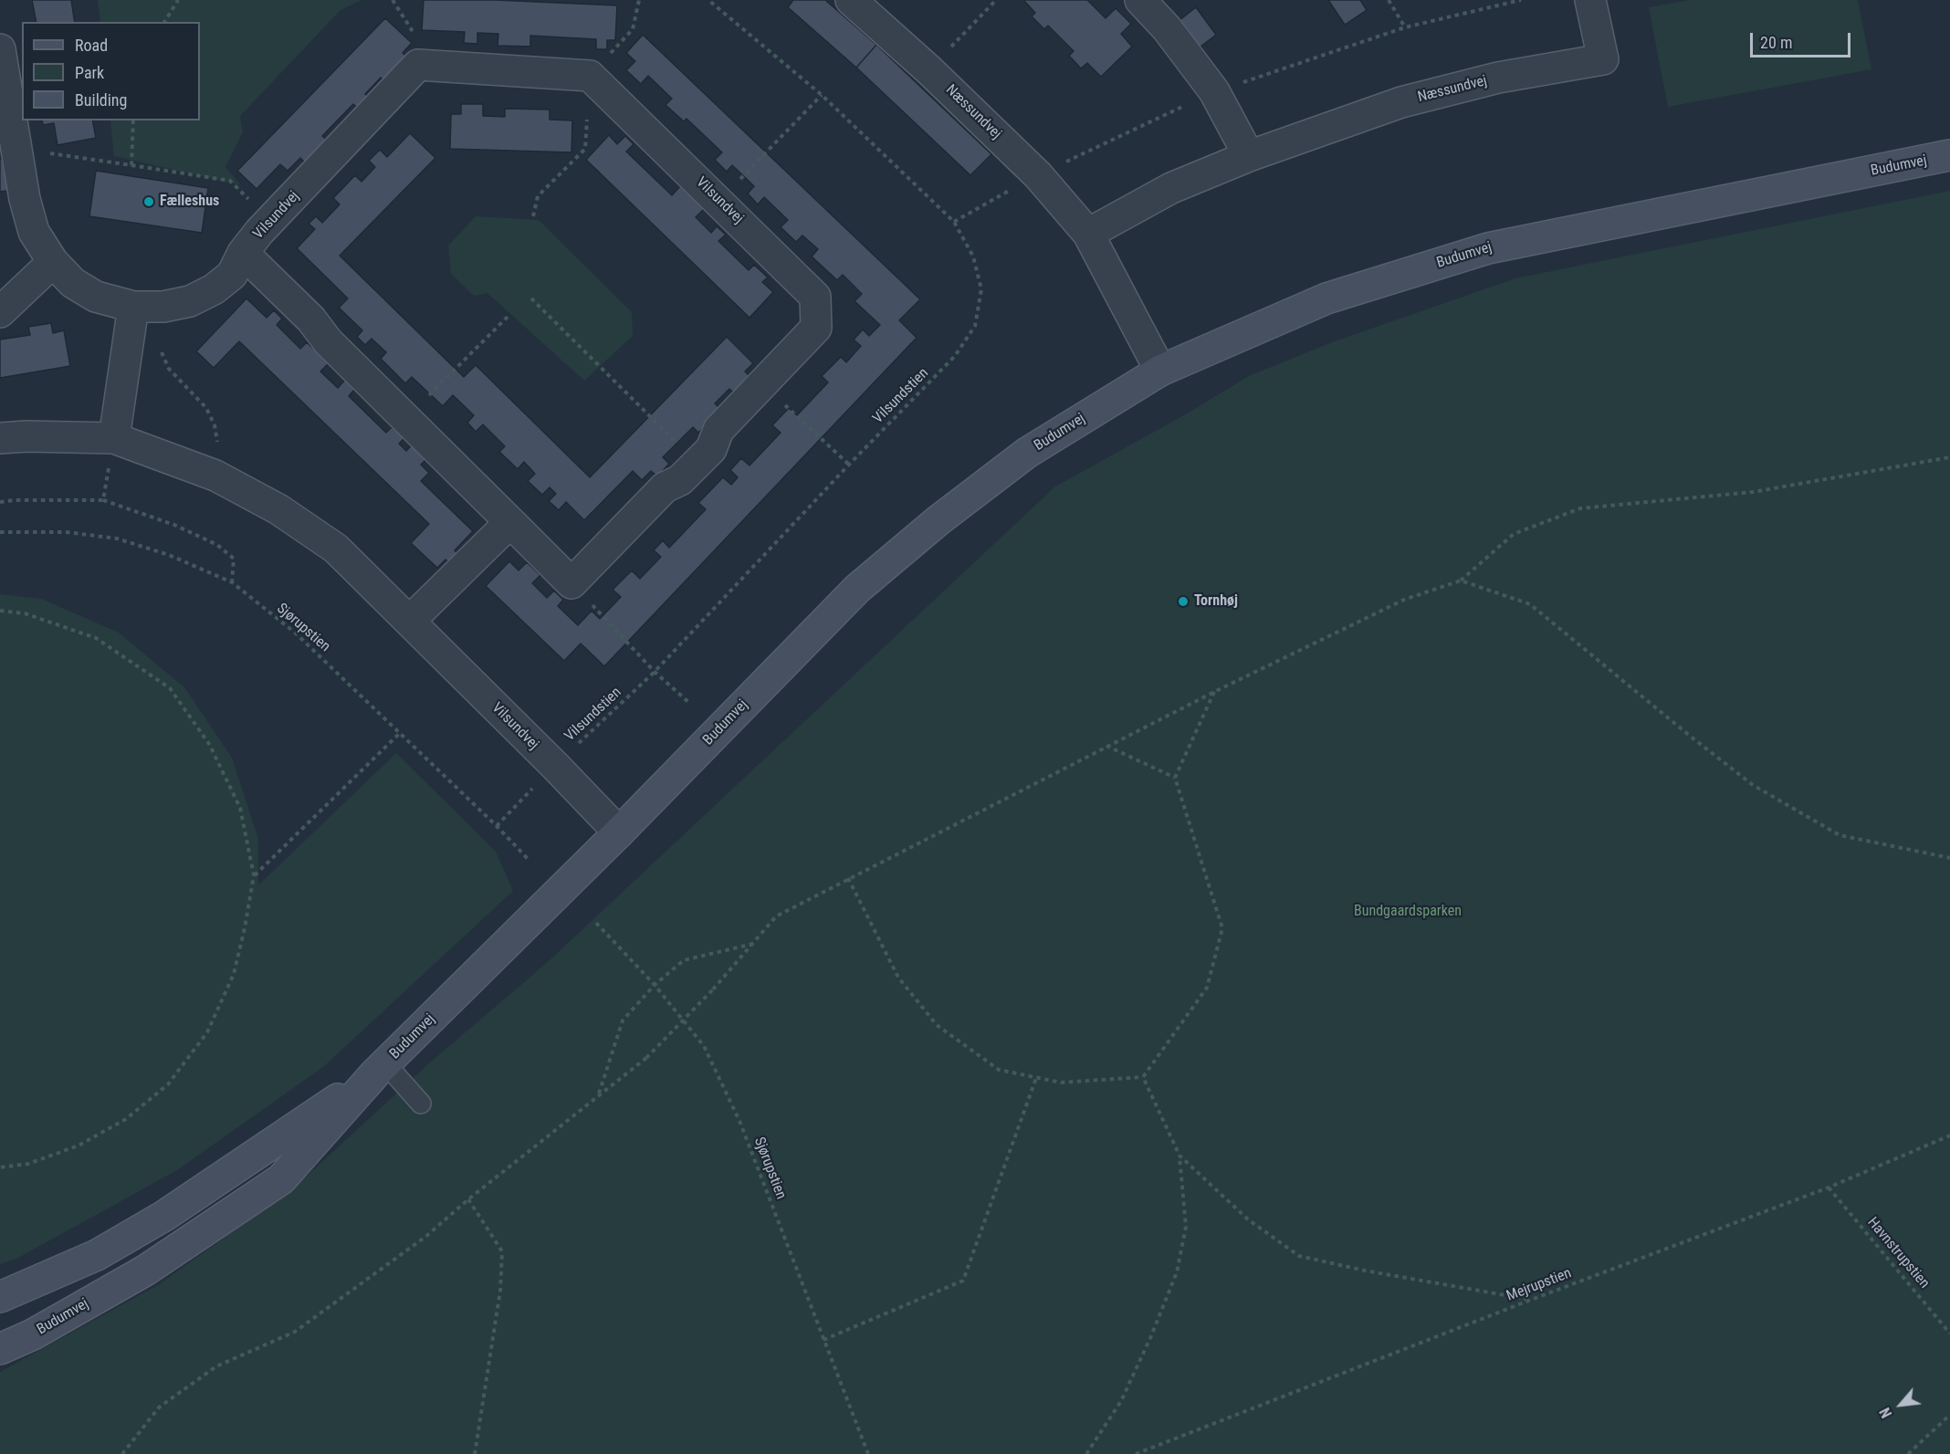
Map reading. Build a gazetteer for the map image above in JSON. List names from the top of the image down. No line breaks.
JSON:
{"streets":{"street":["Næssundvej","Budumvej","Vilsundvej"],"path":["Vilsundstien","Sjørupstien","Havnstrupstien","Mejrupstien"]},"crossings":[["Næssundvej","Budumvej"],["Budumvej","Vilsundvej"],["Vilsundvej","Vilsundstien"],["Vilsundstien","Sjørupstien"],["Havnstrupstien","Mejrupstien"]],"parks":["Bundgaardsparken"],"places":["Fælleshus","Tornhøj"],"legend":["Road","Park","Building"],"scale_bar":"20 m","north":"bottom left"}
